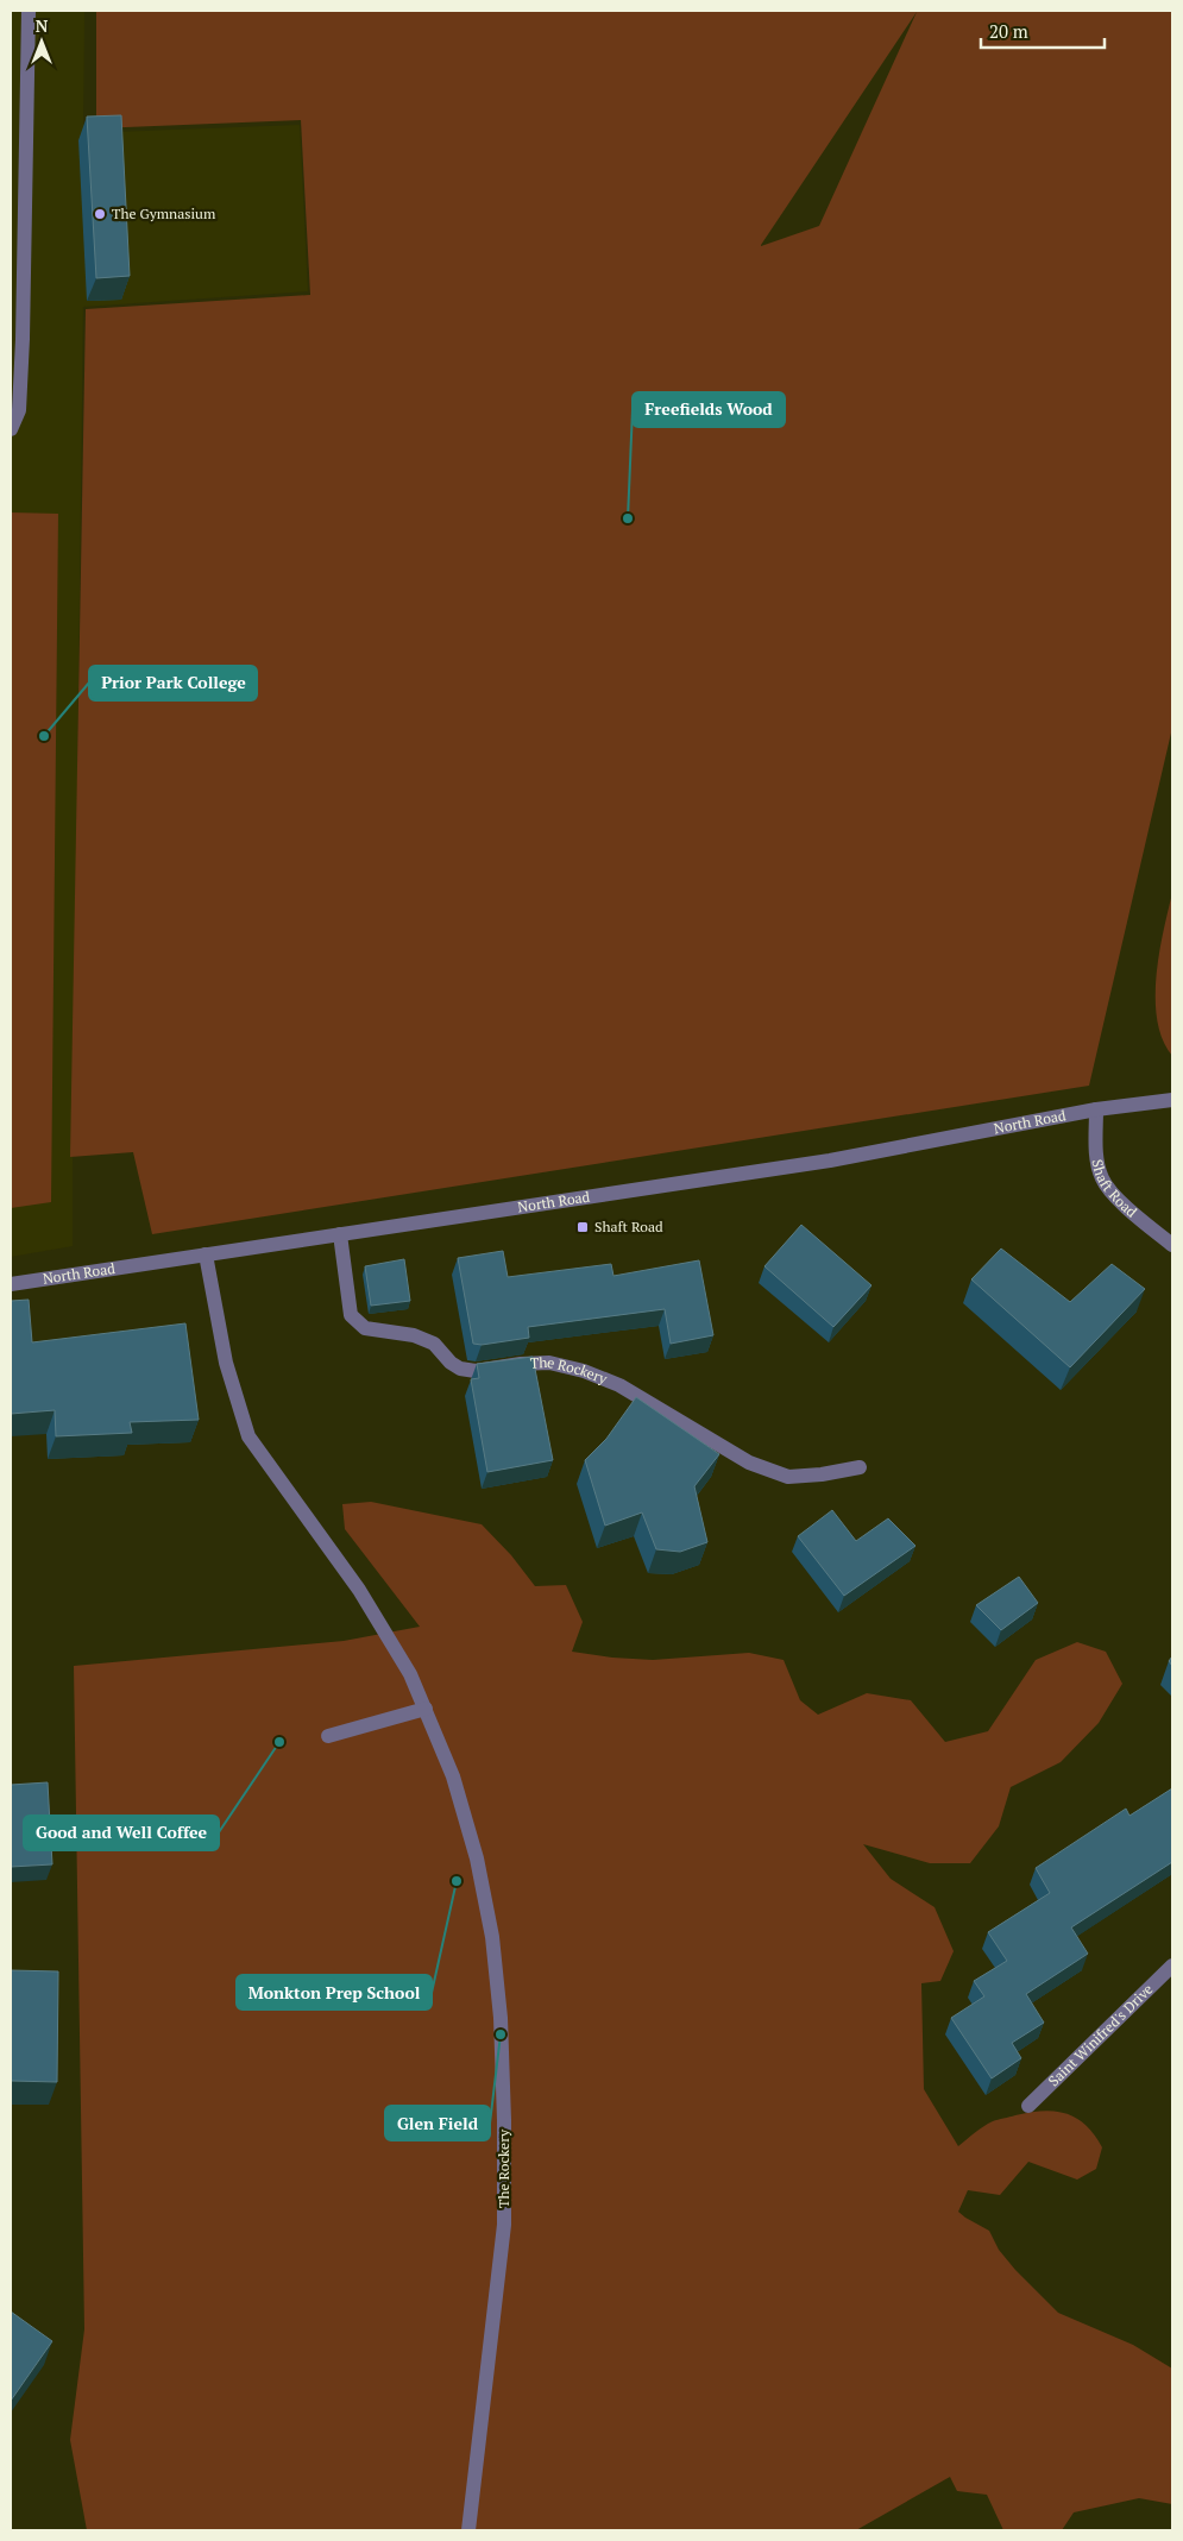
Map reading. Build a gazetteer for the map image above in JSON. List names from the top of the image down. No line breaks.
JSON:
{"streets":{"street":["North Road","Shaft Road","The Rockery","Saint Winifred's Drive"]},"crossings":[["North Road","Shaft Road"],["North Road","The Rockery"]],"places":{"other":["The Gymnasium","Freefields Wood","Prior Park College","Good and Well Coffee","Monkton Prep School","Glen Field"],"transit":["Shaft Road"]},"scale_bar":"20 m","north":"top"}
